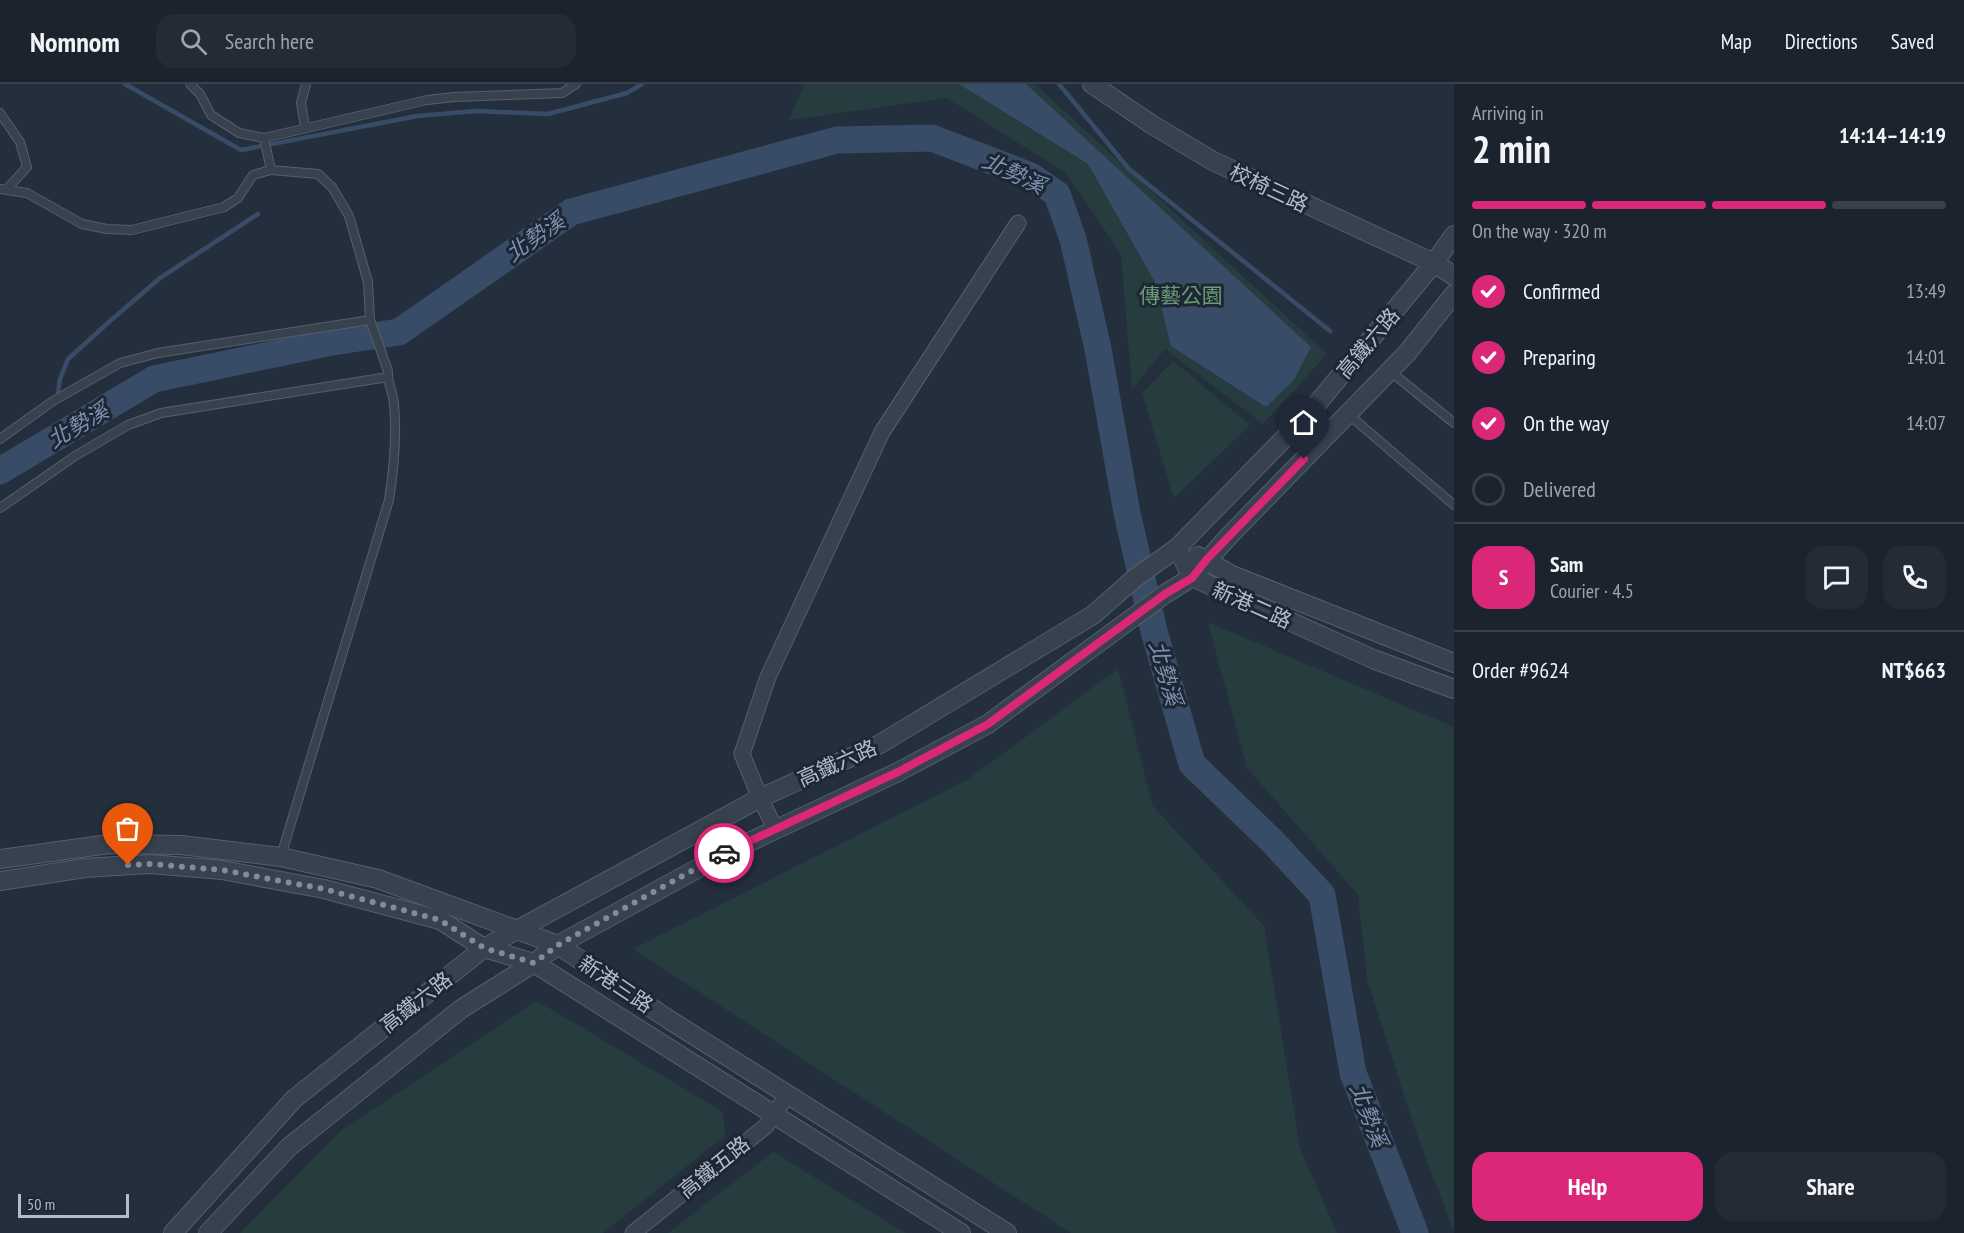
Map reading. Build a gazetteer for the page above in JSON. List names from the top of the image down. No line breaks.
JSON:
{"streets":{"street":["校椅三路","高鐵六路","新港二路","新港三路","高鐵五路"]},"crossings":[["校椅三路","高鐵六路"],["高鐵六路","新港二路"],["高鐵六路","新港三路"],["新港三路","高鐵五路"]],"water":["北勢溪"],"parks":["傳藝公園"],"scale_bar":"50 m","page":{"header":"Nomnom","search":"Search here","nav":["Map","Directions","Saved"],"heading":["2 min","Arriving in","14:14–14:19"],"panel":["Sam","Courier · 4.5","Order #9624","NT$663"],"bar":"On the way · 320 m","list":[["Confirmed","13:49"],["Preparing","14:01"],["On the way","14:07"],"Delivered"],"round":"S","buttons":["Help","Share"],"scale":"50 m"}}
